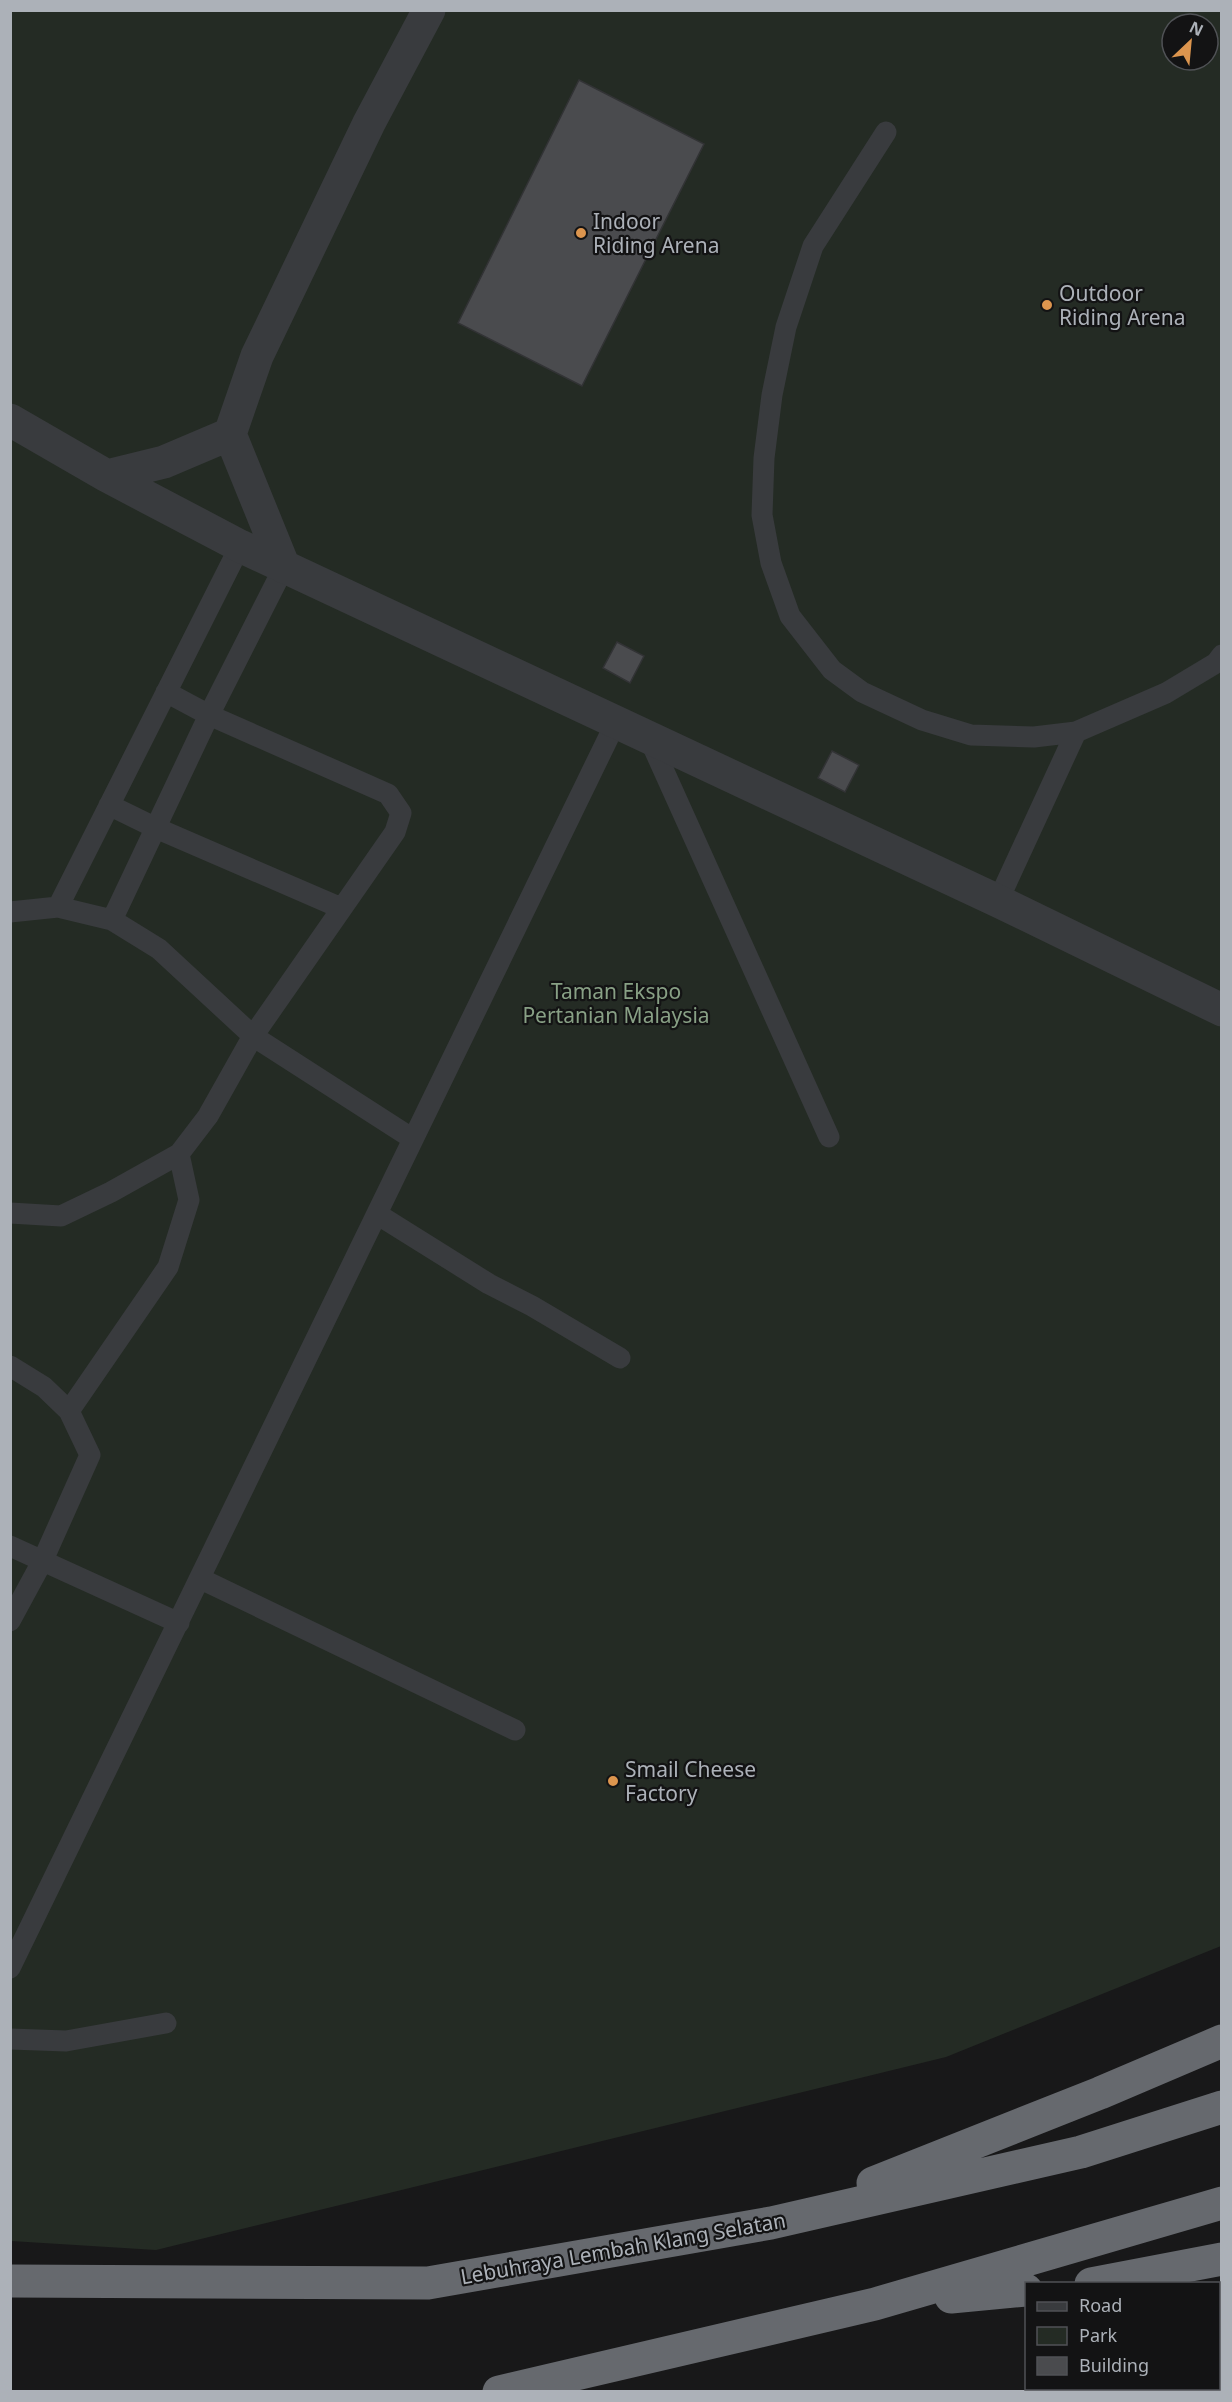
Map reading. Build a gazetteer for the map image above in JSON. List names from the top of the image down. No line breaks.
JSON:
{"streets":{"highway":["Lebuhraya Lembah Klang Selatan"]},"parks":["Taman Ekspo Pertanian Malaysia"],"places":["Indoor Riding Arena","Outdoor Riding Arena","Smail Cheese Factory"],"legend":["Road","Park","Building"],"north":"top right"}
